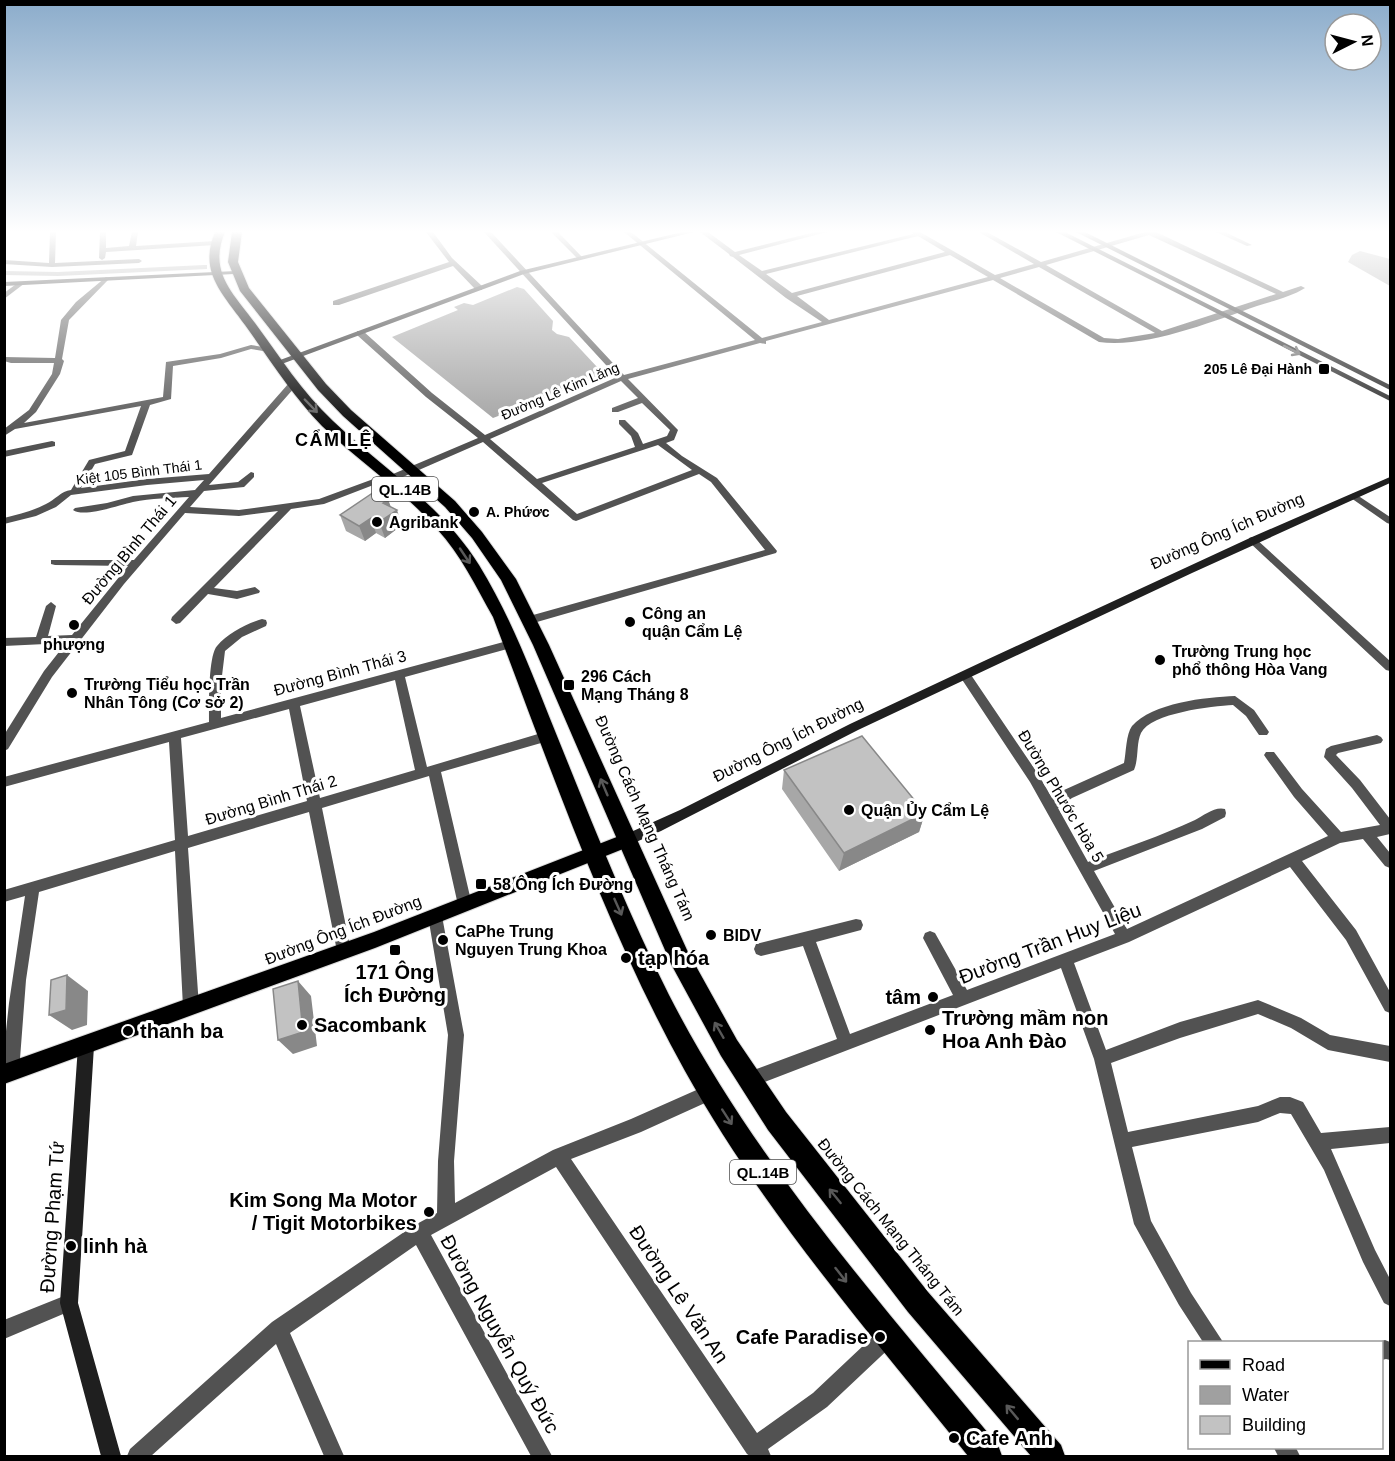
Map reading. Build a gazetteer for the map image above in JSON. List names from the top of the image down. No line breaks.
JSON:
{"streets":{"highway":["QL.14B","Đường Cách Mạng Tháng Tám"],"main road":["Đường Ông Ích Đường","Đường Phạm Tứ"],"street":["Đường Lê Kim Lăng","Kiệt 105 Bình Thái 1","Đường Bình Thái 1","Đường Bình Thái 3","Đường Phước Hòa 5","Đường Bình Thái 2","Đường Trần Huy Liệu","Đường Lê Văn An","Đường Nguyễn Quý Đức"]},"crossings":[["Đường Lê Kim Lăng","QL.14B"],["Đường Lê Kim Lăng","Đường Bình Thái 1"],["Đường Lê Kim Lăng","Đường Cách Mạng Tháng Tám"],["Kiệt 105 Bình Thái 1","Đường Bình Thái 1"],["QL.14B","Đường Ông Ích Đường"],["QL.14B","Đường Bình Thái 1"],["QL.14B","Đường Bình Thái 3"],["QL.14B","Đường Bình Thái 2"],["Đường Ông Ích Đường","Đường Phước Hòa 5"],["Đường Ông Ích Đường","Đường Cách Mạng Tháng Tám"],["Đường Ông Ích Đường","Đường Phạm Tứ"],["Đường Phước Hòa 5","Đường Trần Huy Liệu"],["Đường Cách Mạng Tháng Tám","Đường Trần Huy Liệu"]],"districts":["CẨM LỆ"],"places":{"transit":["205 Lê Đại Hành","296 Cách Mạng Tháng 8","58 Ông Ích Đường","171 Ông Ích Đường"],"other":["A. Phứơc","Agribank","Công an quận Cẩm Lệ","phượng","Trường Trung học phổ thông Hòa Vang","Trường Tiểu học Trần Nhân Tông (Cơ sở 2)","Quận Ủy Cẩm Lệ","BIDV","CaPhe Trung Nguyen Trung Khoa","tạp hóa","tâm","Sacombank","Trường mầm non Hoa Anh Đào","thanh ba","Kim Song Ma Motor / Tigit Motorbikes","linh hà","Cafe Paradise","Cafe Anh"]},"legend":["Road","Water","Building"],"north":"right"}
